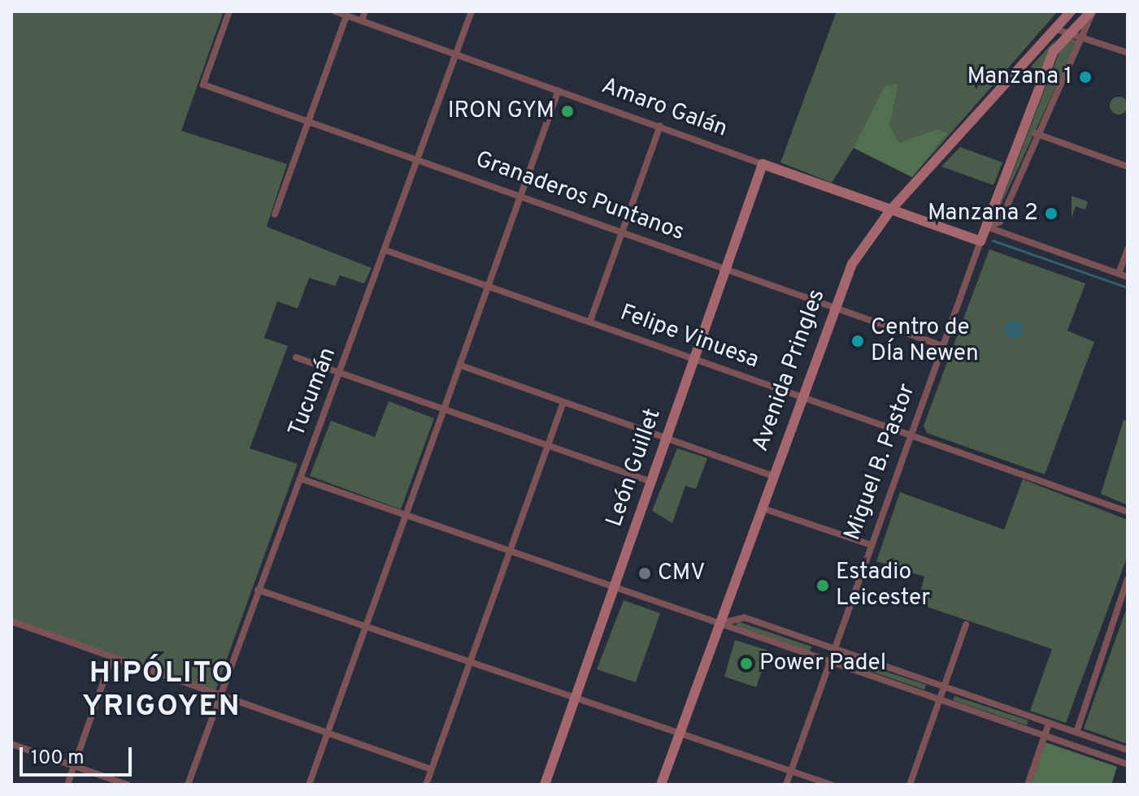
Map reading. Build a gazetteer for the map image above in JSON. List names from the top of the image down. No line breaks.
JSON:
{"streets":{"street":["Amaro Galán","Granaderos Puntanos","Felipe Vinuesa","Avenida Pringles","Tucumán","Miguel B. Pastor","León Guillet"]},"crossings":[["Amaro Galán","Avenida Pringles"],["Amaro Galán","Tucumán"],["Amaro Galán","Miguel B. Pastor"],["Amaro Galán","León Guillet"],["Granaderos Puntanos","Avenida Pringles"],["Granaderos Puntanos","Tucumán"],["Granaderos Puntanos","Miguel B. Pastor"],["Granaderos Puntanos","León Guillet"],["Felipe Vinuesa","Avenida Pringles"],["Felipe Vinuesa","Tucumán"],["Felipe Vinuesa","Miguel B. Pastor"],["Felipe Vinuesa","León Guillet"],["Avenida Pringles","Miguel B. Pastor"]],"districts":["HIPÓLITO YRIGOYEN"],"places":["Manzana 1","IRON GYM","Manzana 2","Centro de DÍa Newen","CMV","Estadio Leicester","Power Padel"],"scale_bar":"100 m"}
